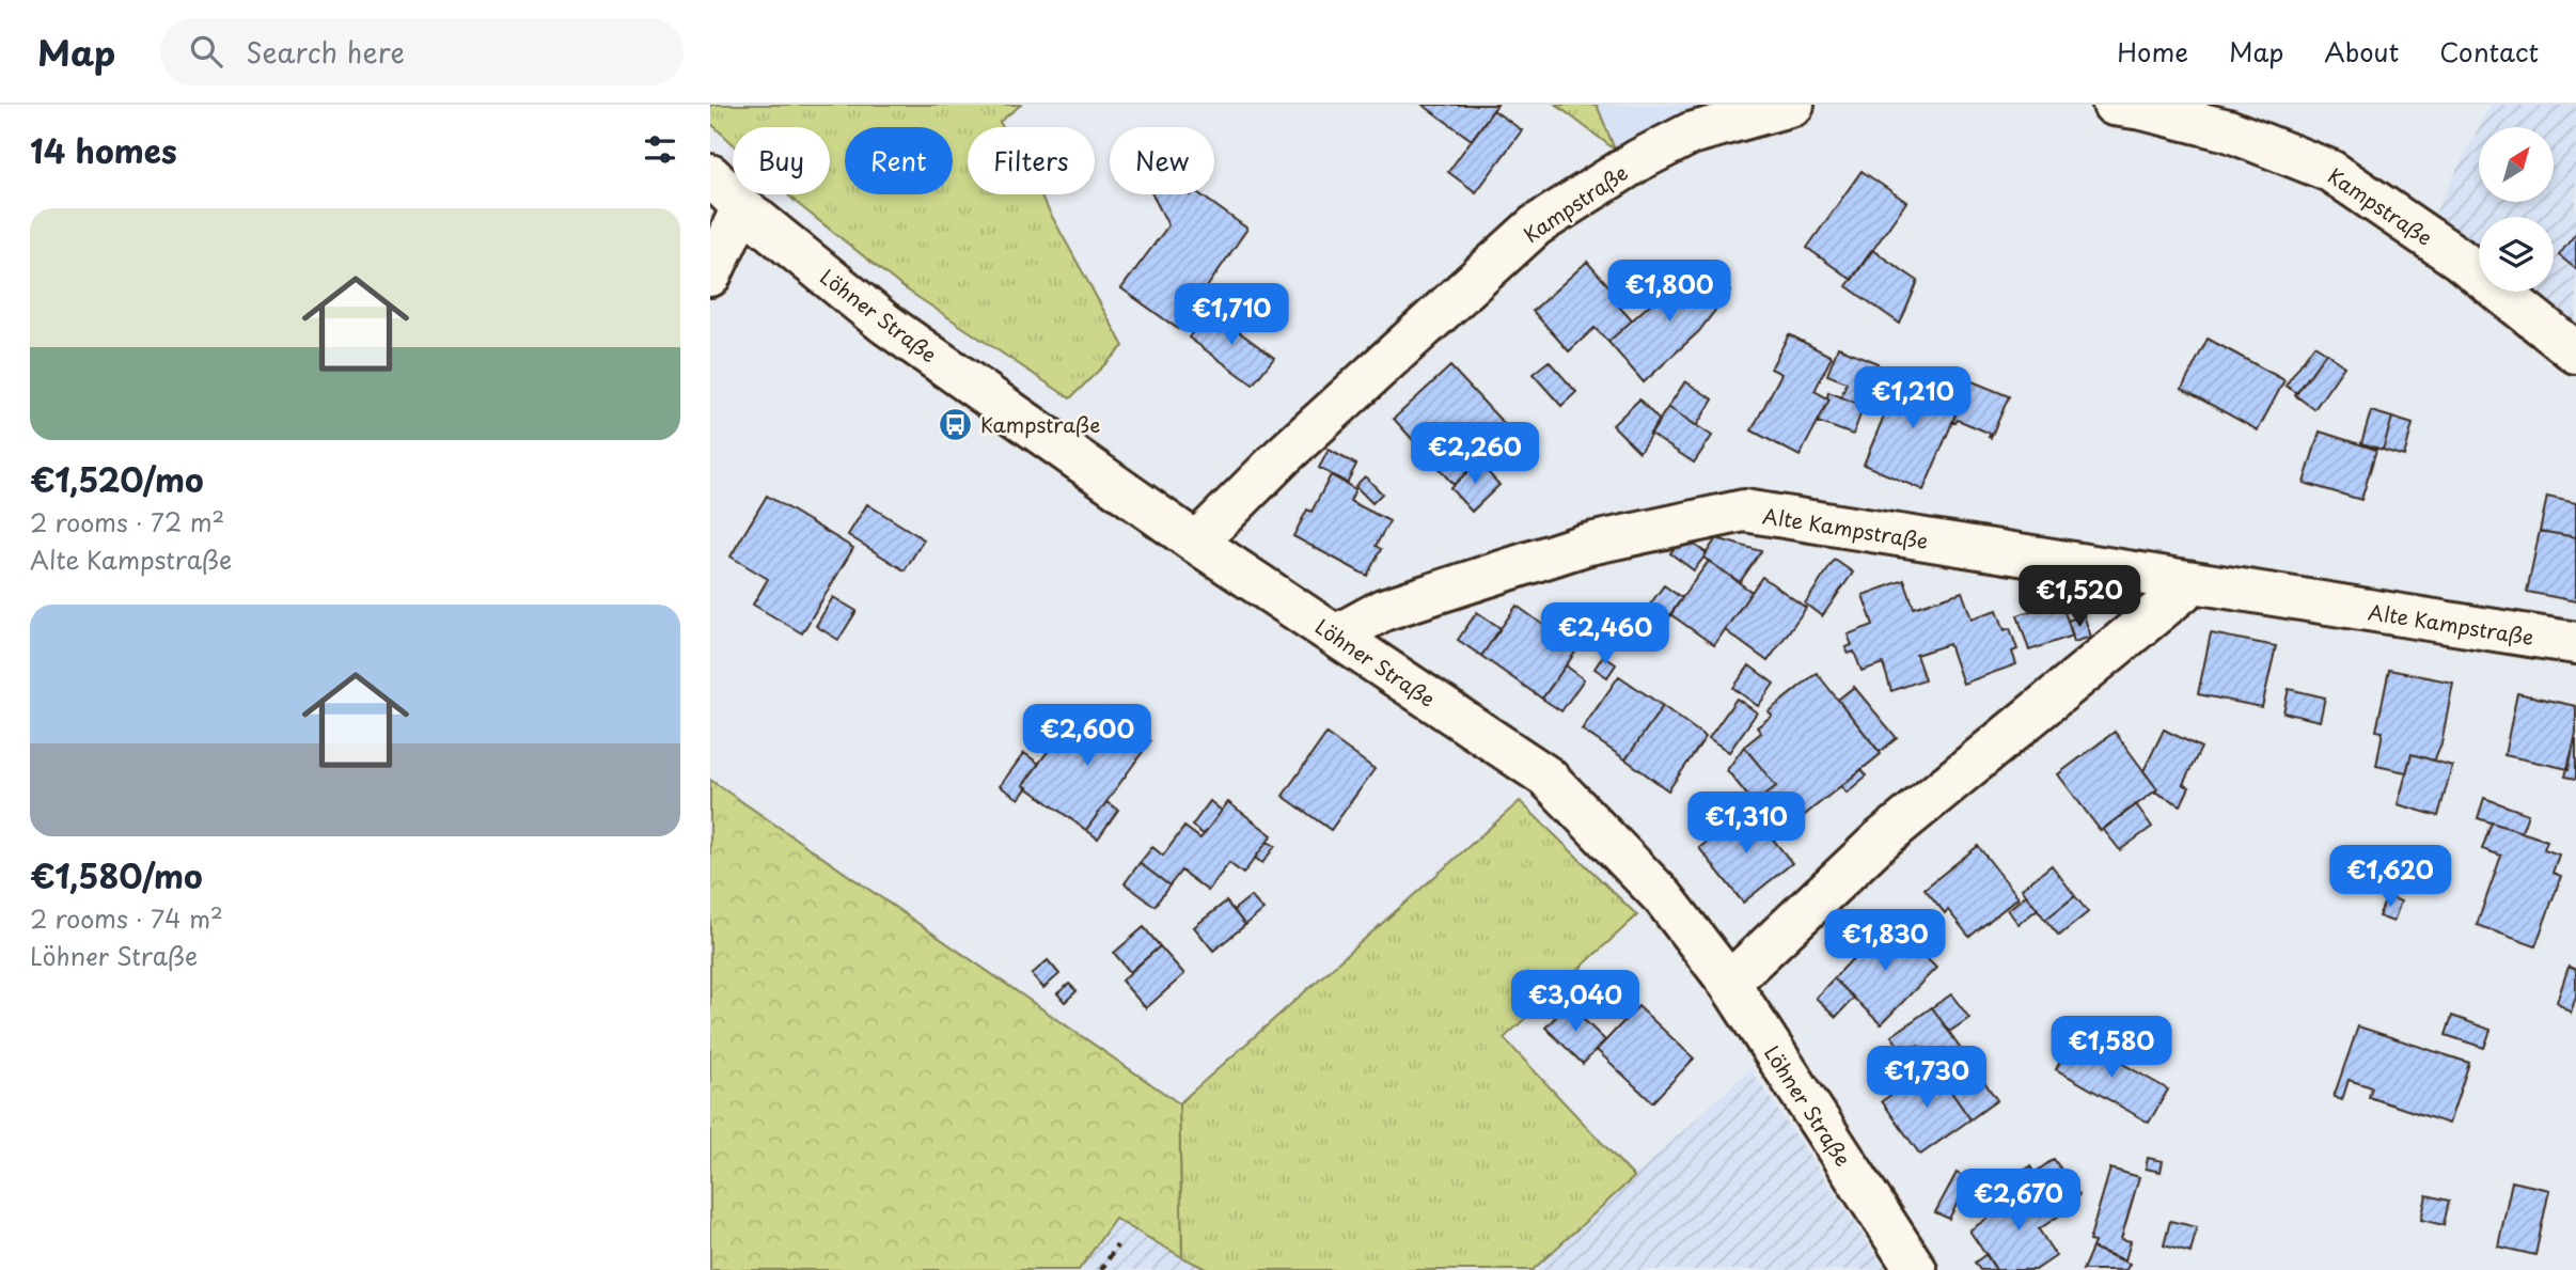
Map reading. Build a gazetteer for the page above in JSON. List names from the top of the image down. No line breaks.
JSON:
{"streets":{"street":["Kampstraße","Löhner Straße","Alte Kampstraße"]},"crossings":[["Kampstraße","Löhner Straße"],["Löhner Straße","Alte Kampstraße"]],"places":{"bus stop":["Kampstraße"]},"north":"top right","page":{"header":"Map","search":"Search here","nav":["Home","Map","About","Contact"],"heading":"14 homes","chip":["Buy","Rent","Filters","New"],"list":[{"name":"€1,520/mo","note":"2 rooms · 72 m² · Alte Kampstraße"},{"name":"€1,580/mo","note":"2 rooms · 74 m² · Löhner Straße"}],"price":["€1,800","€1,710","€1,210","€2,260","€1,520","€2,460","€2,600","€1,310","€1,620","€1,830","€3,040","€1,580","€1,730","€2,670"]}}
